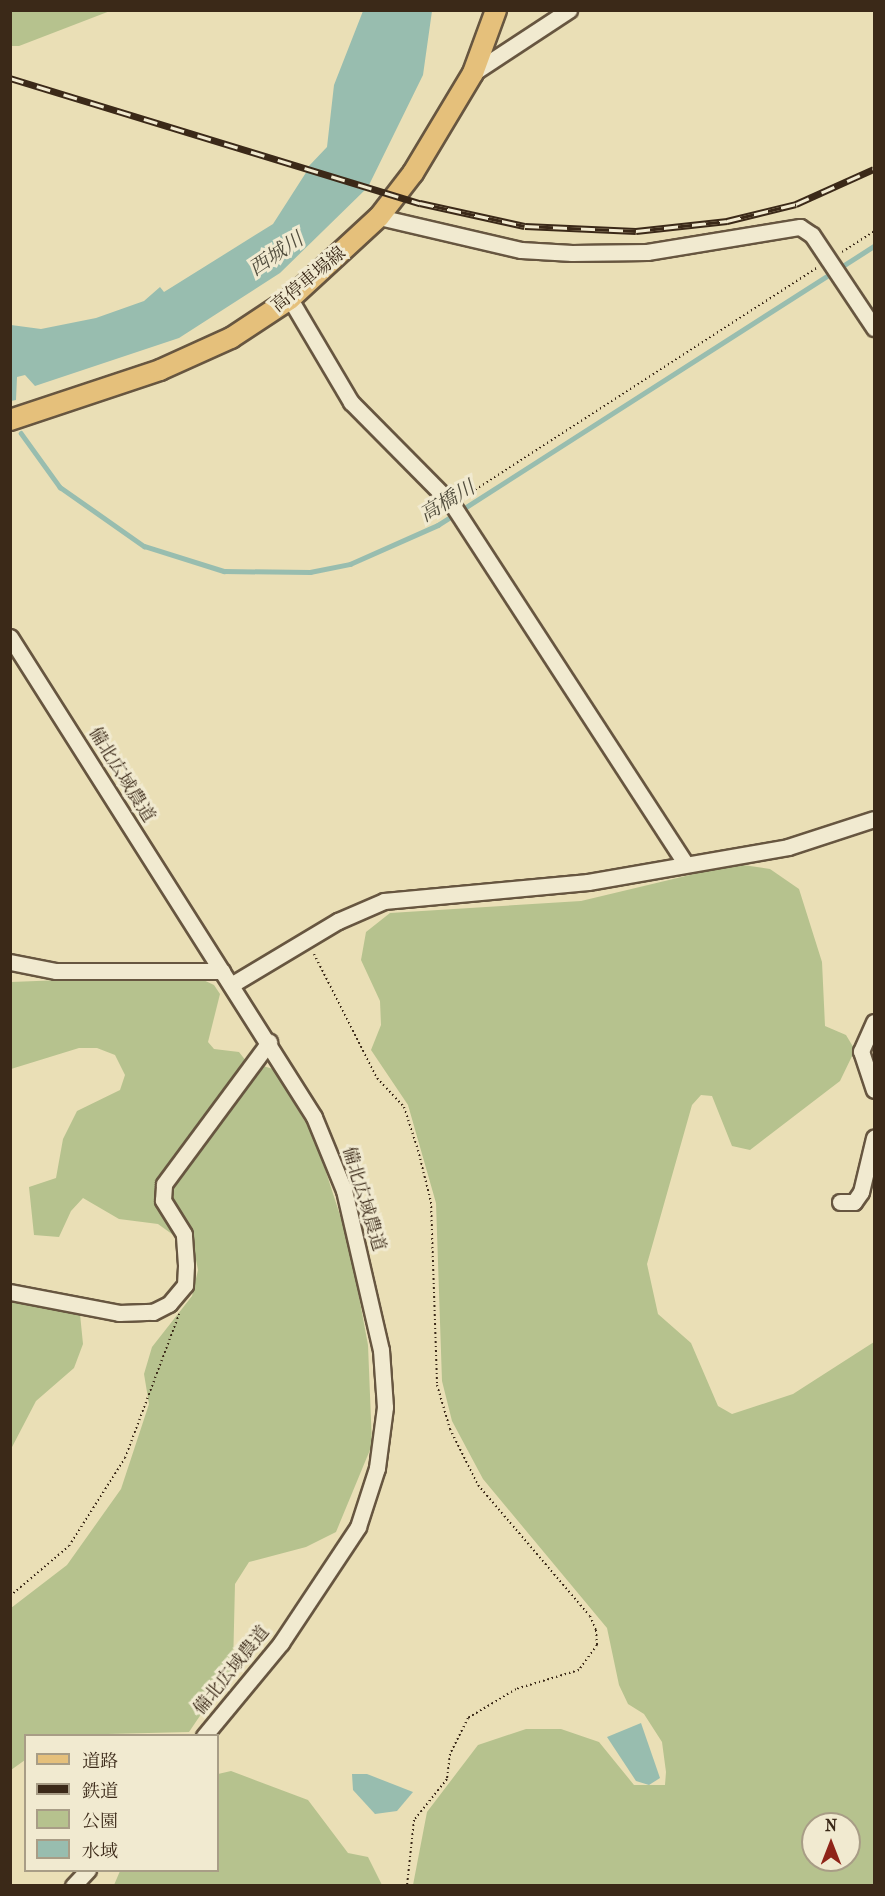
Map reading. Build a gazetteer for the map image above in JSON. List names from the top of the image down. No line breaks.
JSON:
{"streets":{"main road":["高停車場線"],"street":["備北広域農道"]},"water":["西城川","高橋川"],"legend":["道路","鉄道","公園","水域"],"north":"top"}
